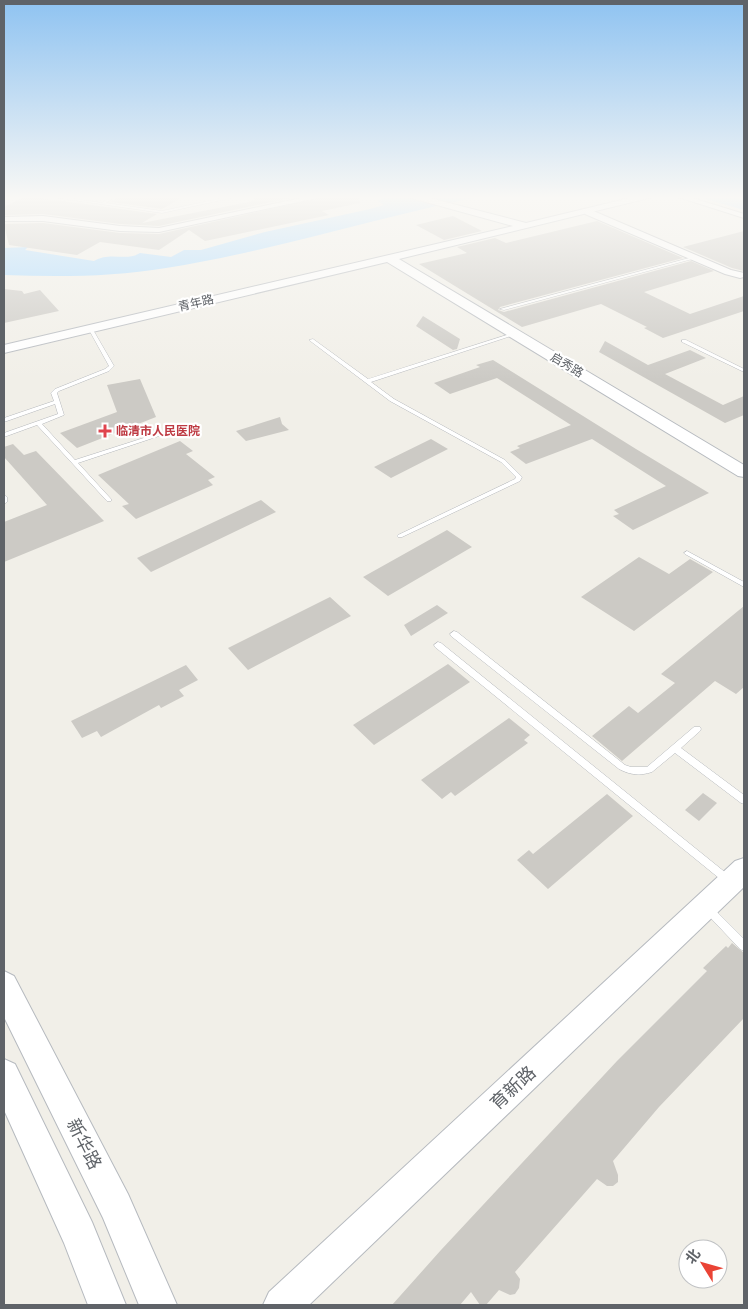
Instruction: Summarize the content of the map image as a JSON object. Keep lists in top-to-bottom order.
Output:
{
  "streets": {
    "street": [
      "青年路",
      "启秀路",
      "育新路",
      "新华路"
    ]
  },
  "crossings": [
    ["青年路", "启秀路"]
  ],
  "places": {
    "health": ["临清市人民医院"]
  },
  "north": "top left"
}
